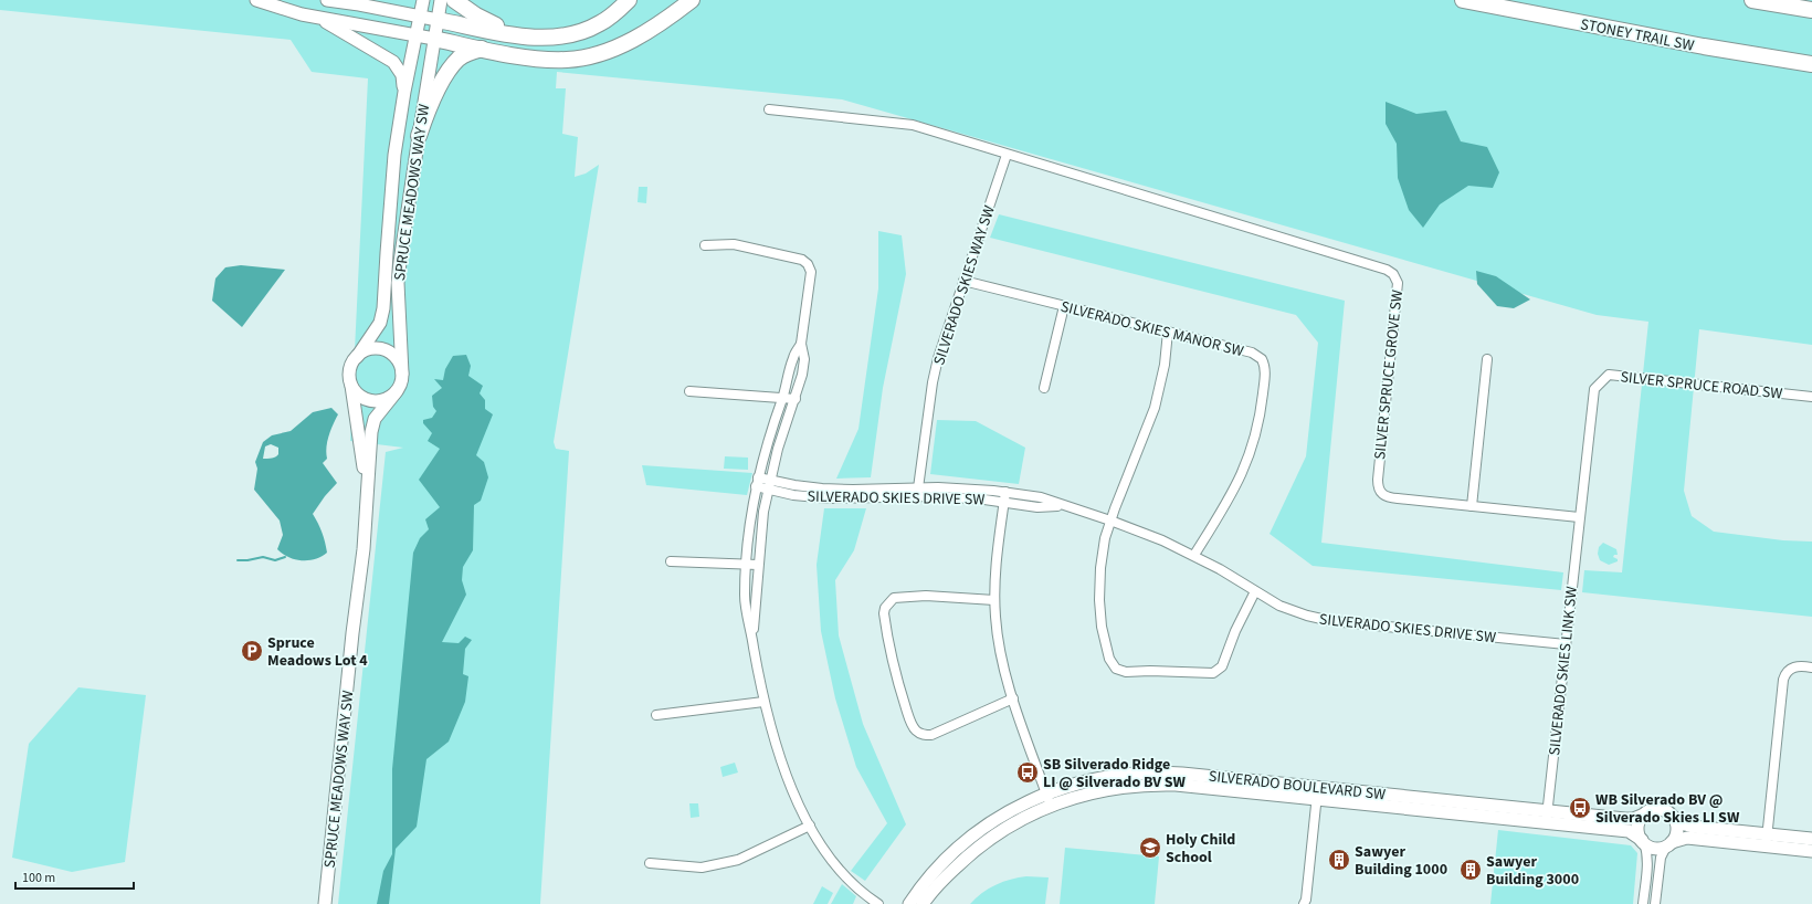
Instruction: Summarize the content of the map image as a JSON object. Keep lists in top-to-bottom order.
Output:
{
  "streets": {
    "highway": ["STONEY TRAIL SW"],
    "street": [
      "SPRUCE MEADOWS WAY SW",
      "SILVERADO SKIES WAY SW",
      "SILVERADO SKIES MANOR SW",
      "SILVER SPRUCE GROVE SW",
      "SILVER SPRUCE ROAD SW",
      "SILVERADO SKIES DRIVE SW",
      "SILVERADO SKIES LINK SW",
      "SILVERADO BOULEVARD SW"
    ]
  },
  "crossings": [
    ["SILVERADO SKIES WAY SW", "SILVERADO SKIES MANOR SW"],
    ["SILVERADO SKIES WAY SW", "SILVER SPRUCE GROVE SW"],
    ["SILVERADO SKIES WAY SW", "SILVERADO SKIES DRIVE SW"],
    ["SILVERADO SKIES MANOR SW", "SILVERADO SKIES DRIVE SW"],
    ["SILVER SPRUCE GROVE SW", "SILVER SPRUCE ROAD SW"],
    ["SILVER SPRUCE GROVE SW", "SILVERADO SKIES LINK SW"],
    ["SILVER SPRUCE ROAD SW", "SILVERADO SKIES LINK SW"],
    ["SILVERADO SKIES DRIVE SW", "SILVERADO SKIES LINK SW"],
    ["SILVERADO SKIES LINK SW", "SILVERADO BOULEVARD SW"]
  ],
  "places": {
    "parking": ["Spruce Meadows Lot 4"],
    "bus stop": ["SB Silverado Ridge LI @ Silverado BV SW", "WB Silverado BV @ Silverado Skies LI SW"],
    "school or university": ["Holy Child School"],
    "building": ["Sawyer Building 1000", "Sawyer Building 3000"]
  },
  "scale_bar": "100 m"
}
